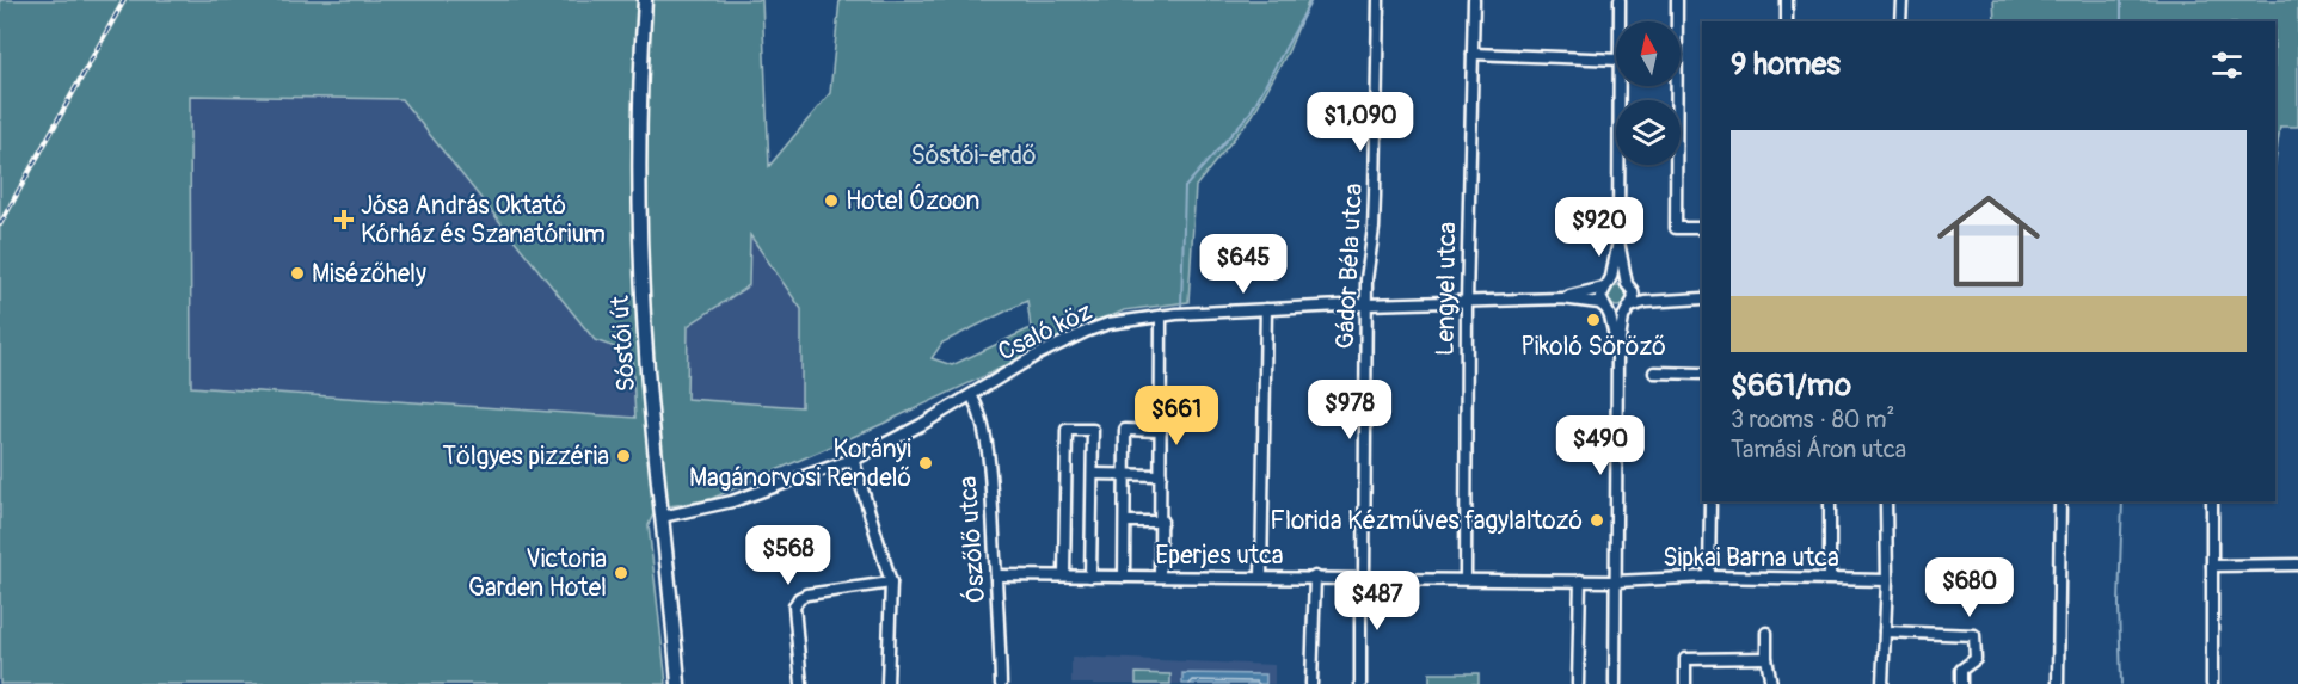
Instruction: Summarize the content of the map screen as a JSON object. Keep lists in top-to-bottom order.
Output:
{
  "streets": {
    "main road": ["Sóstói út"],
    "street": [
      "Gádor Béla utca",
      "Lengyel utca",
      "Csaló köz",
      "Ószőlő utca",
      "Eperjes utca",
      "Sipkai Barna utca"
    ]
  },
  "crossings": [
    ["Gádor Béla utca", "Csaló köz"],
    ["Gádor Béla utca", "Eperjes utca"],
    ["Lengyel utca", "Csaló köz"],
    ["Lengyel utca", "Eperjes utca"],
    ["Csaló köz", "Sóstói út"],
    ["Csaló köz", "Ószőlő utca"],
    ["Ószőlő utca", "Eperjes utca"],
    ["Eperjes utca", "Sipkai Barna utca"]
  ],
  "parks": ["Sóstói-erdő"],
  "places": {
    "other": [
      "Hotel Ózoon",
      "Misézőhely",
      "Pikoló Söröző",
      "Tölgyes pizzéria",
      "Korányi Magánorvosi Rendelő",
      "Florida Kézműves fagylaltozó",
      "Victoria Garden Hotel"
    ],
    "health": ["Jósa András Oktató Kórház és Szanatórium"]
  },
  "north": "top",
  "page": {
    "heading": "9 homes",
    "price": [
      "$1,090",
      "$920",
      "$645",
      "$978",
      "$661",
      "$490",
      "$568",
      "$680",
      "$487"
    ],
    "list": [
      {
        "name": "$661/mo",
        "note": "3 rooms · 80 m² · Tamási Áron utca"
      }
    ]
  }
}
